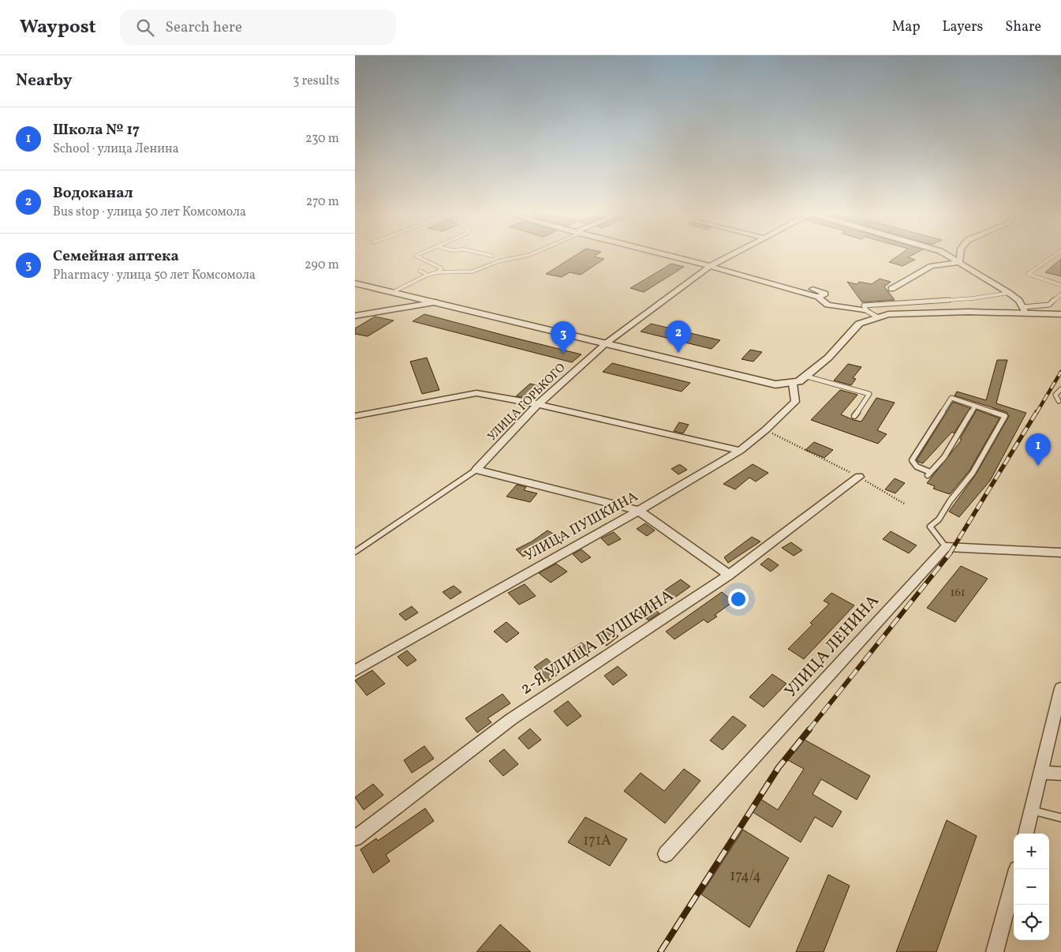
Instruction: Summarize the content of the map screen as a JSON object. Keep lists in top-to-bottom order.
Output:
{
  "streets": {
    "street": [
      "УЛИЦА ГОРЬКОГО",
      "УЛИЦА ПУШКИНА",
      "2-Я УЛИЦА ПУШКИНА",
      "УЛИЦА ЛЕНИНА"
    ]
  },
  "house_numbers": ["161", "171А", "174/4"],
  "page": {
    "header": "Waypost",
    "search": "Search here",
    "nav": ["Map", "Layers", "Share"],
    "heading": ["Nearby", "3 results"],
    "list": [
      {
        "mark": "1",
        "name": "Школа № 17",
        "note": "School · улица Ленина",
        "value": "230 m"
      },
      {
        "mark": "2",
        "name": "Водоканал",
        "note": "Bus stop · улица 50 лет Комсомола",
        "value": "270 m"
      },
      {
        "mark": "3",
        "name": "Семейная аптека",
        "note": "Pharmacy · улица 50 лет Комсомола",
        "value": "290 m"
      }
    ],
    "pins": ["2", "3", "1"],
    "map_buttons": ["+", "−"]
  }
}
